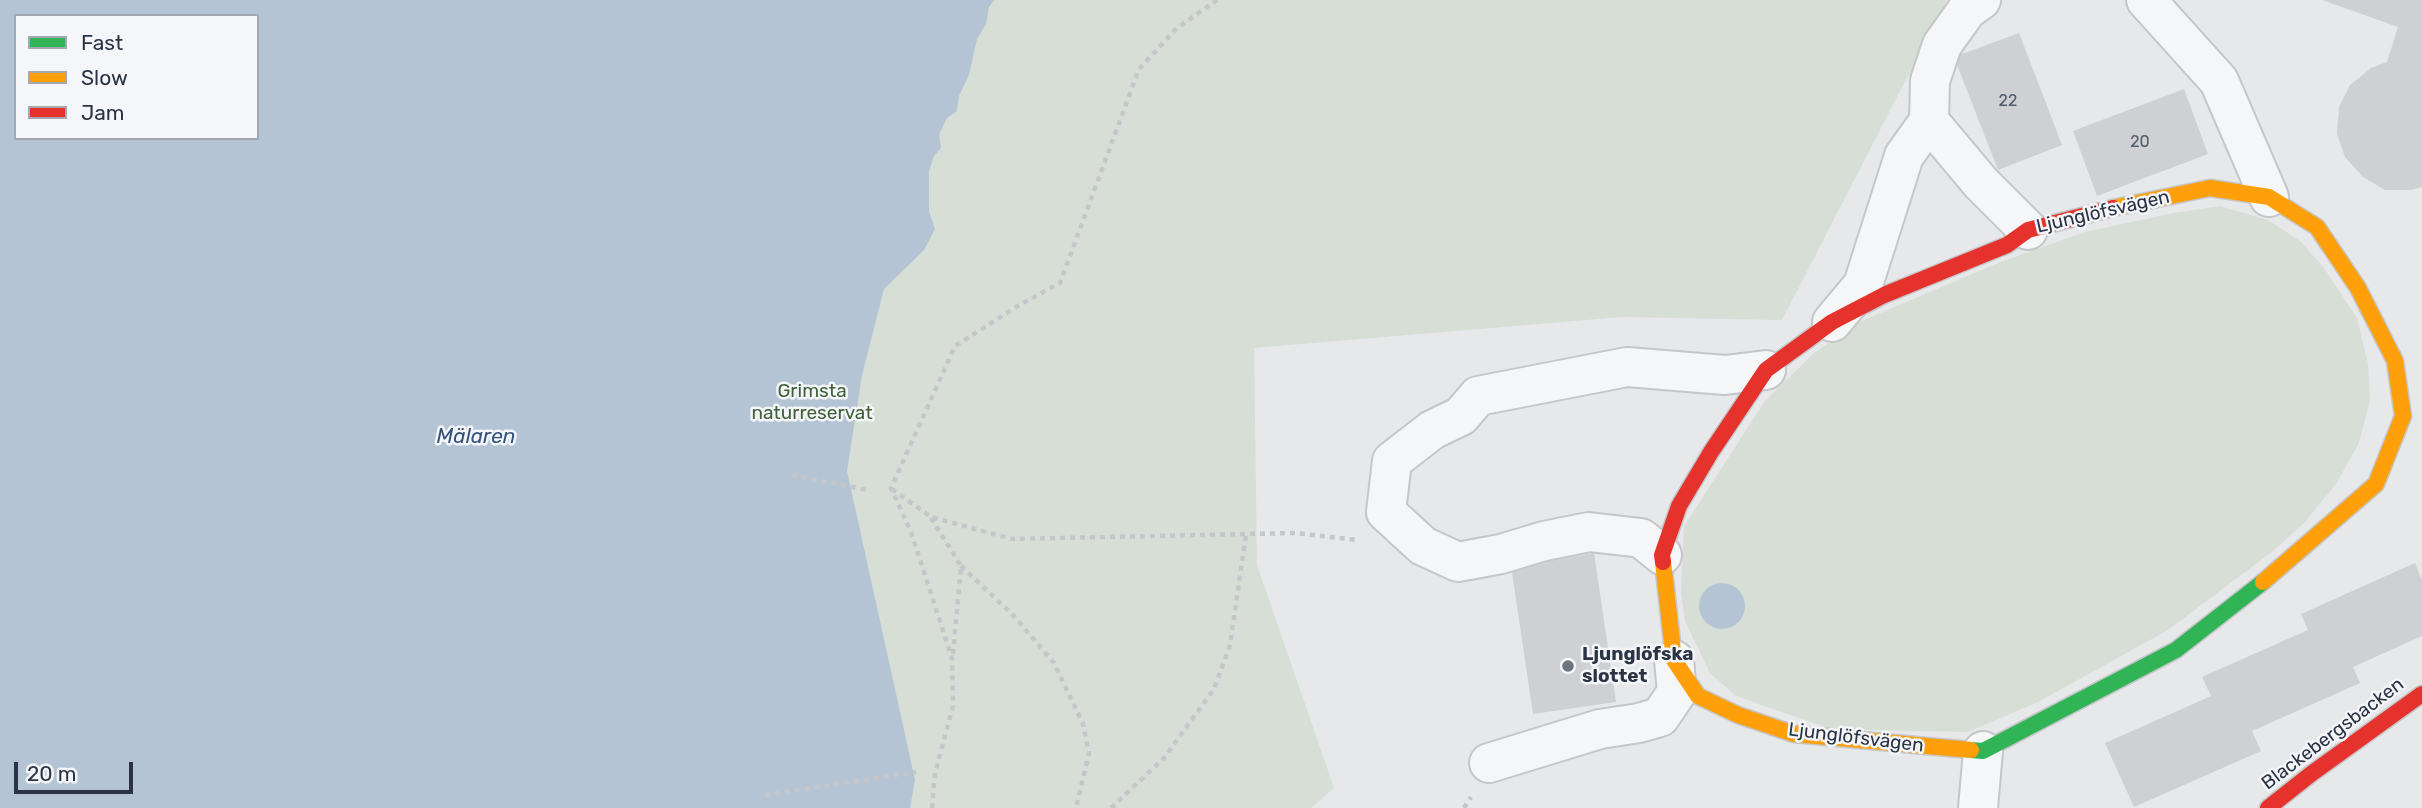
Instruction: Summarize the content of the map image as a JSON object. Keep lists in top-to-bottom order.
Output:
{
  "streets": {
    "street": ["Ljunglöfsvägen", "Blackebergsbacken"]
  },
  "water": ["Mälaren"],
  "parks": ["Grimsta naturreservat"],
  "places": ["Ljunglöfska slottet"],
  "house_numbers": ["22", "20"],
  "legend": ["Fast", "Slow", "Jam"],
  "scale_bar": "20 m"
}
